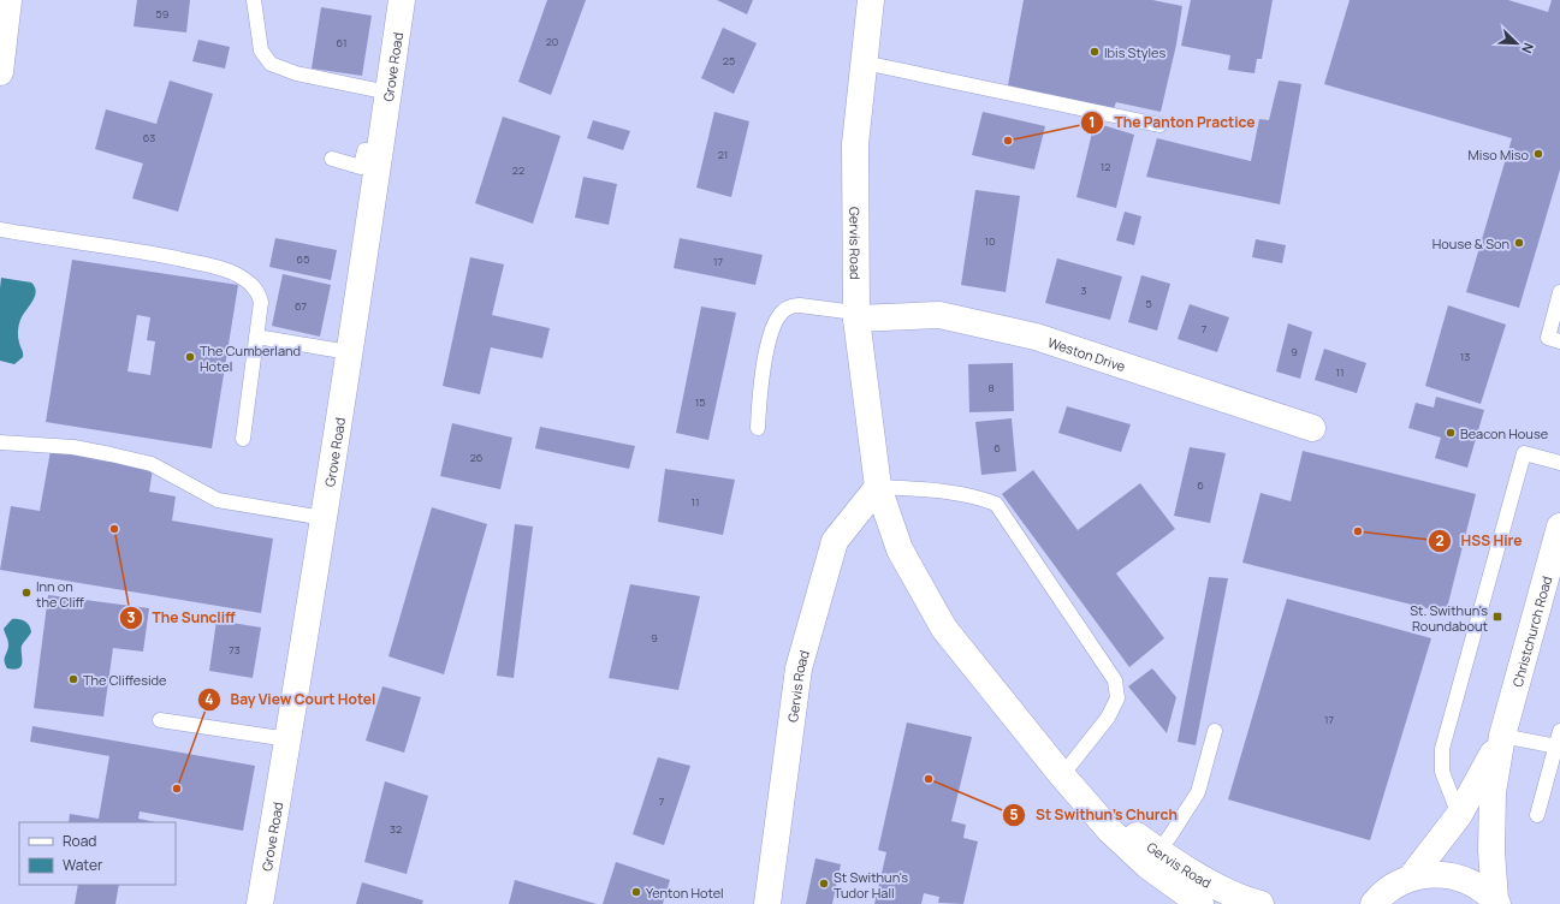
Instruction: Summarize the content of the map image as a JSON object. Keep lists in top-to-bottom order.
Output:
{
  "streets": {
    "street": [
      "Grove Road",
      "Gervis Road",
      "Weston Drive",
      "Christchurch Road"
    ]
  },
  "crossings": [
    ["Gervis Road", "Weston Drive"]
  ],
  "places": {
    "other": [
      "Ibis Styles",
      "The Panton Practice",
      "Miso Miso",
      "House & Son",
      "The Cumberland Hotel",
      "Beacon House",
      "The Suncliff",
      "HSS Hire",
      "Inn on the Cliff",
      "The Cliffeside",
      "St Swithun's Church",
      "Bay View Court Hotel",
      "St Swithun's Tudor Hall",
      "Yenton Hotel"
    ],
    "transit": ["St. Swithun's Roundabout"]
  },
  "house_numbers": [
    "59",
    "20",
    "61",
    "25",
    "63",
    "21",
    "12",
    "22",
    "10",
    "65",
    "17",
    "3",
    "5",
    "67",
    "7",
    "9",
    "13",
    "11",
    "8",
    "15",
    "6",
    "26",
    "6",
    "11",
    "9",
    "73",
    "17",
    "7",
    "32"
  ],
  "legend": ["Road", "Water"],
  "north": "bottom right"
}
